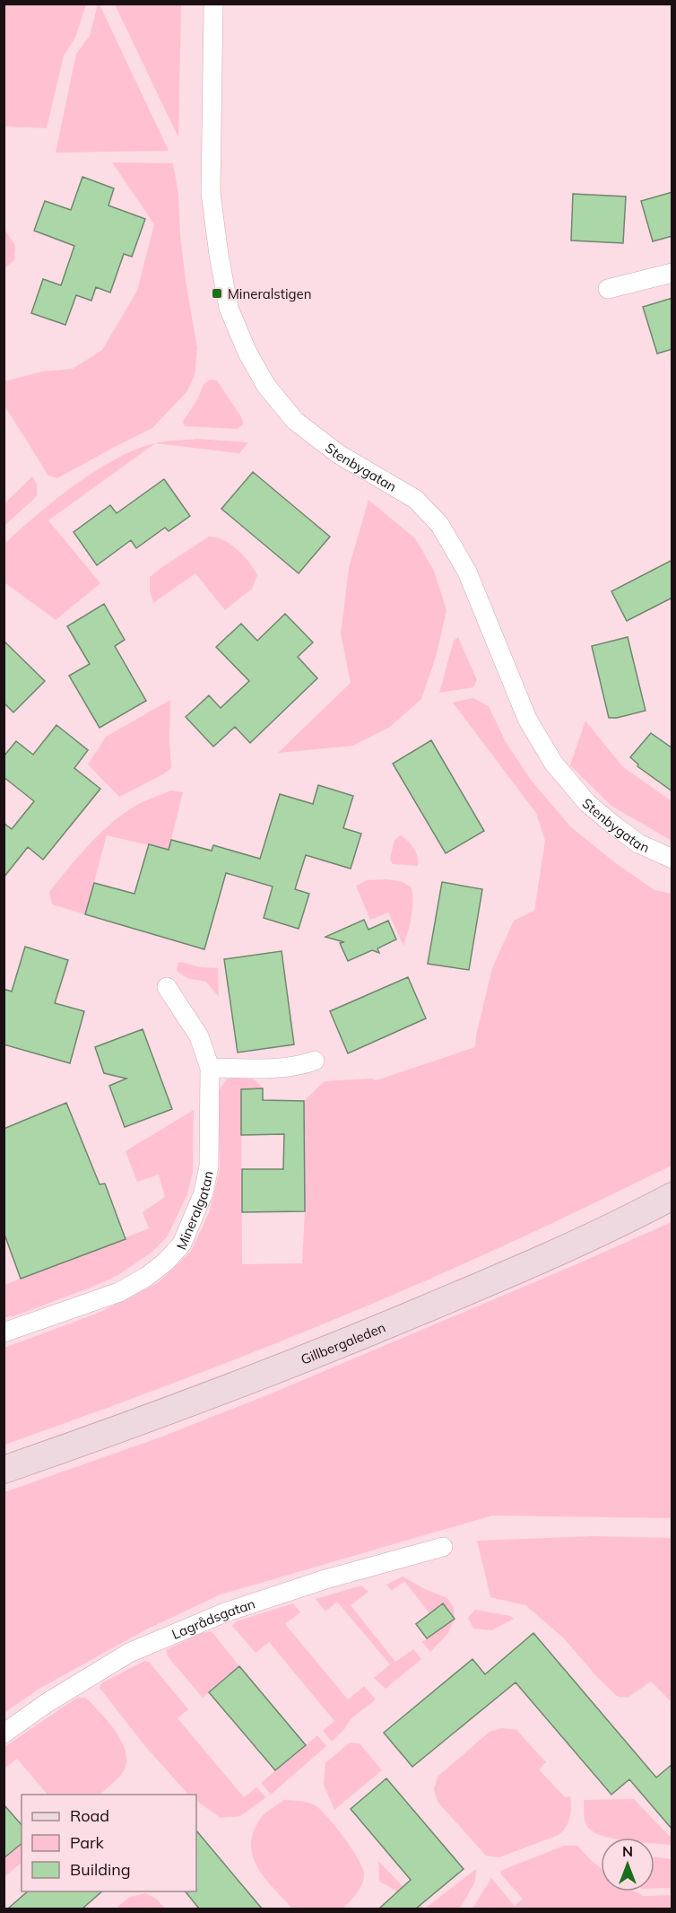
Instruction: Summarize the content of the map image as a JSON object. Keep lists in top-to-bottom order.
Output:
{
  "streets": {
    "main road": ["Gillbergaleden"],
    "street": ["Stenbygatan", "Mineralgatan", "Lagrådsgatan"]
  },
  "places": {
    "transit": ["Mineralstigen"]
  },
  "legend": ["Road", "Park", "Building"],
  "north": "top"
}
